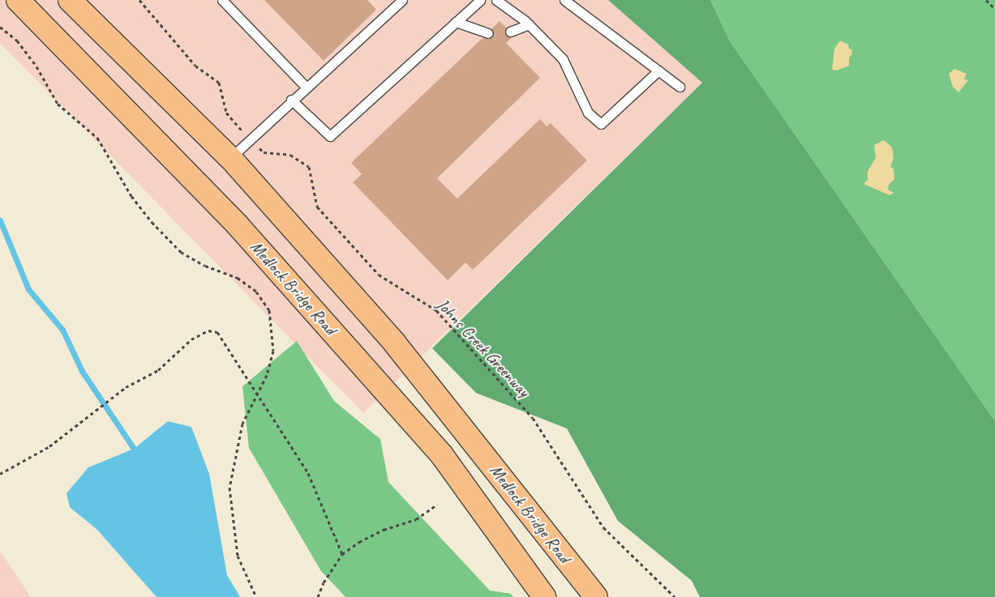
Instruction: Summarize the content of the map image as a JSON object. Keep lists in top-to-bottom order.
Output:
{
  "streets": {
    "highway": ["Medlock Bridge Road"],
    "path": ["Johns Creek Greenway"]
  }
}
